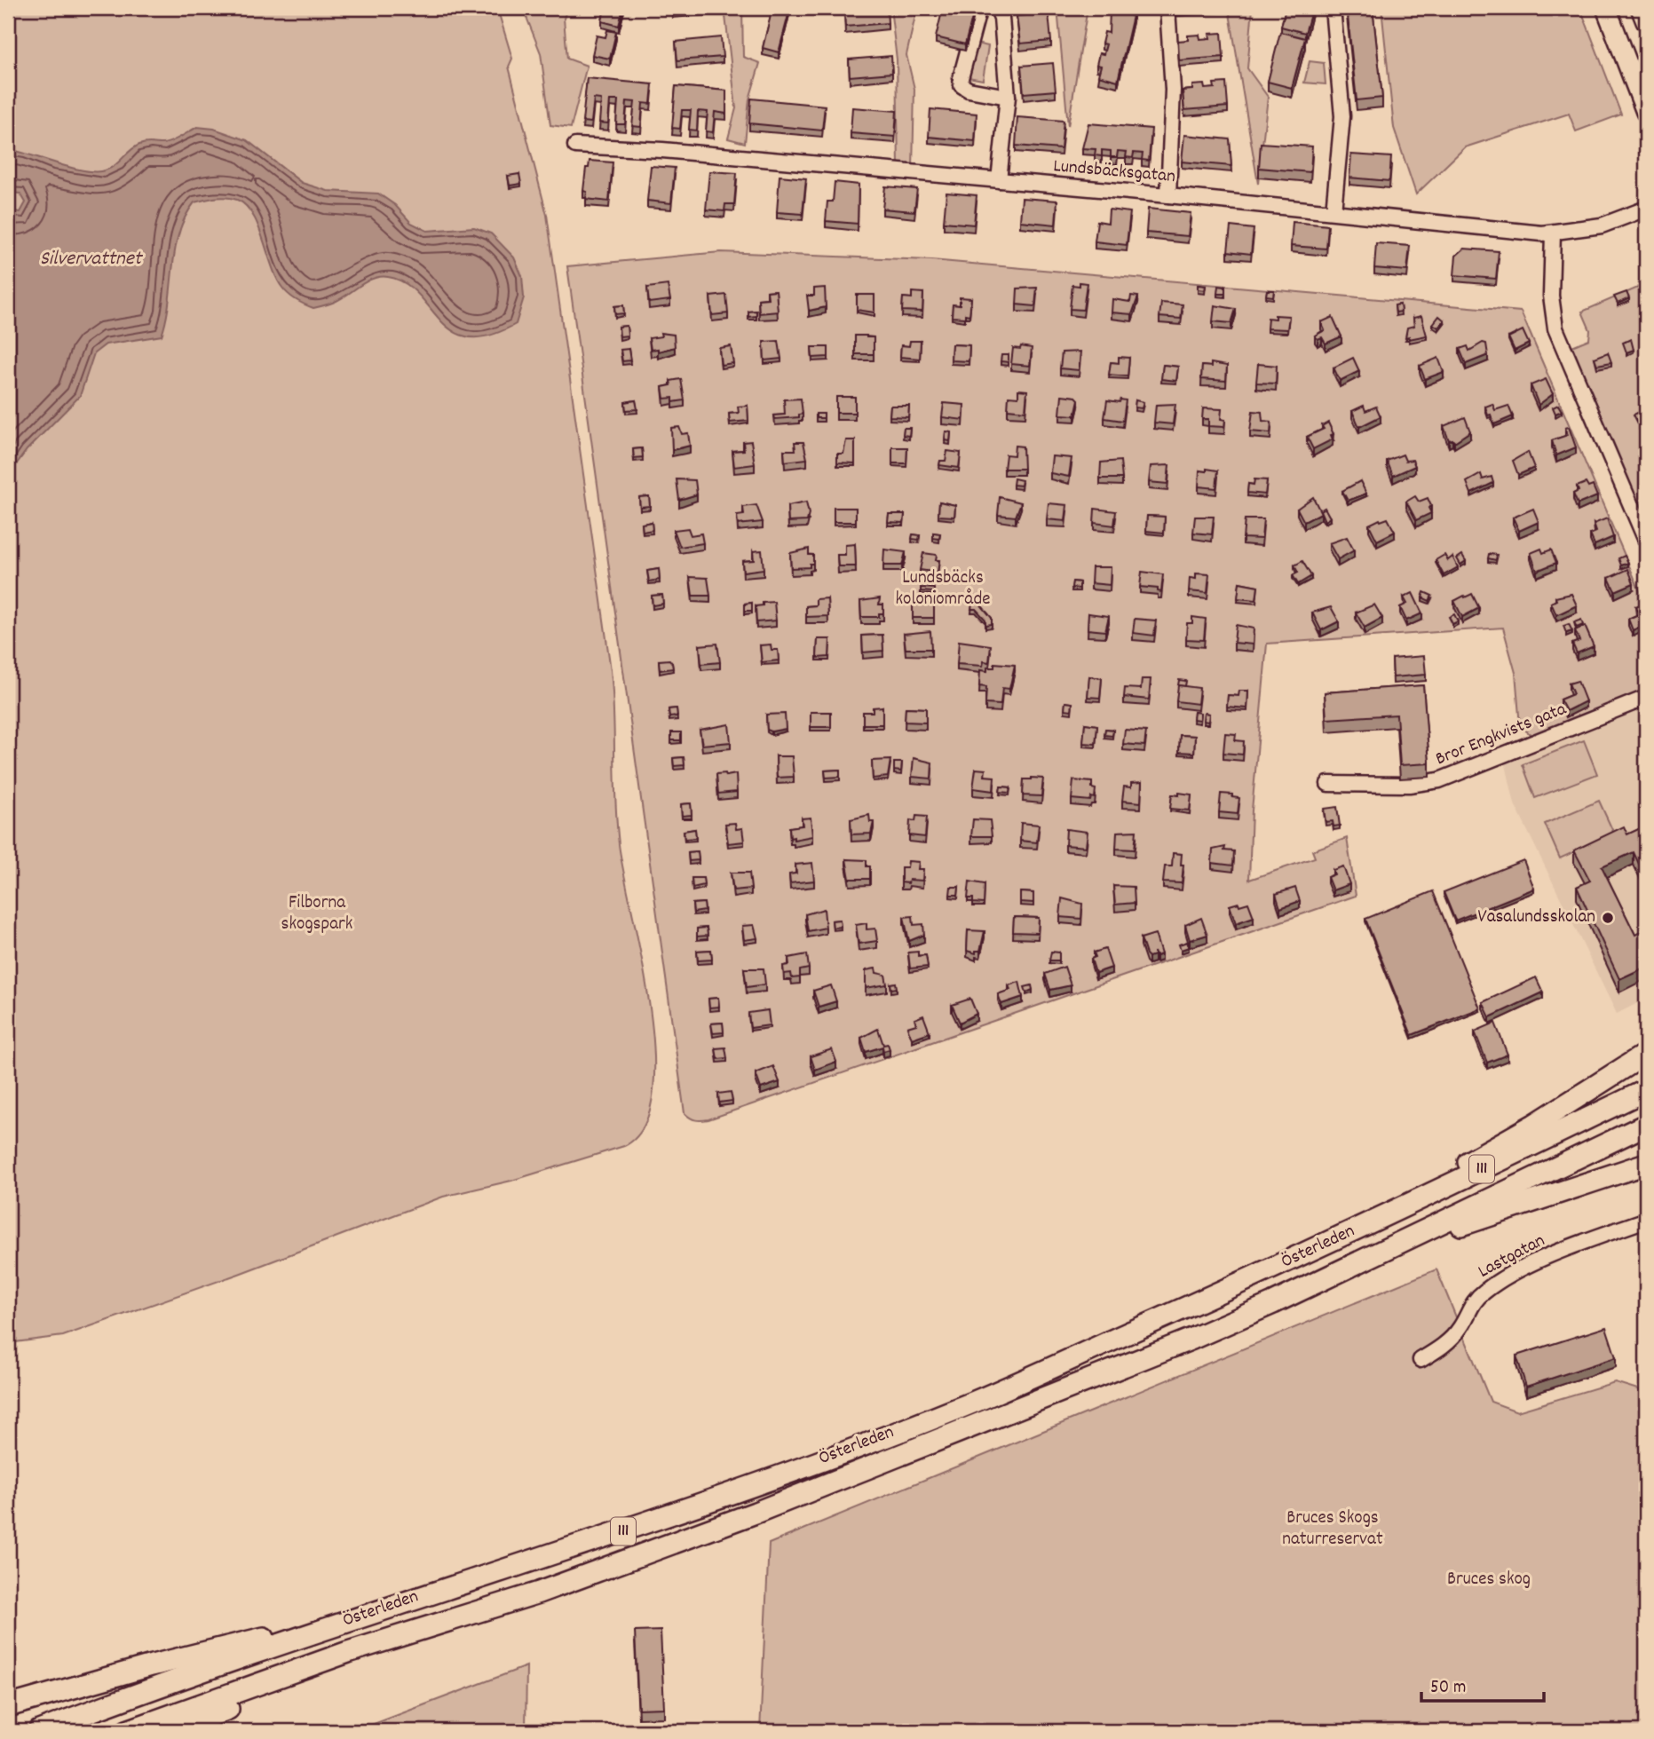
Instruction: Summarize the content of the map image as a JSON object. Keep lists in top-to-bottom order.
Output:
{
  "streets": {
    "main road": ["111", "Österleden"],
    "street": ["Lundsbäcksgatan", "Bror Engkvists gata", "Lastgatan"]
  },
  "water": ["Silvervattnet"],
  "parks": [
    "Lundsbäcks koloniområde",
    "Filborna skogspark",
    "Bruces Skogs naturreservat",
    "Bruces skog"
  ],
  "places": ["Vasalundsskolan"],
  "scale_bar": "50 m"
}
